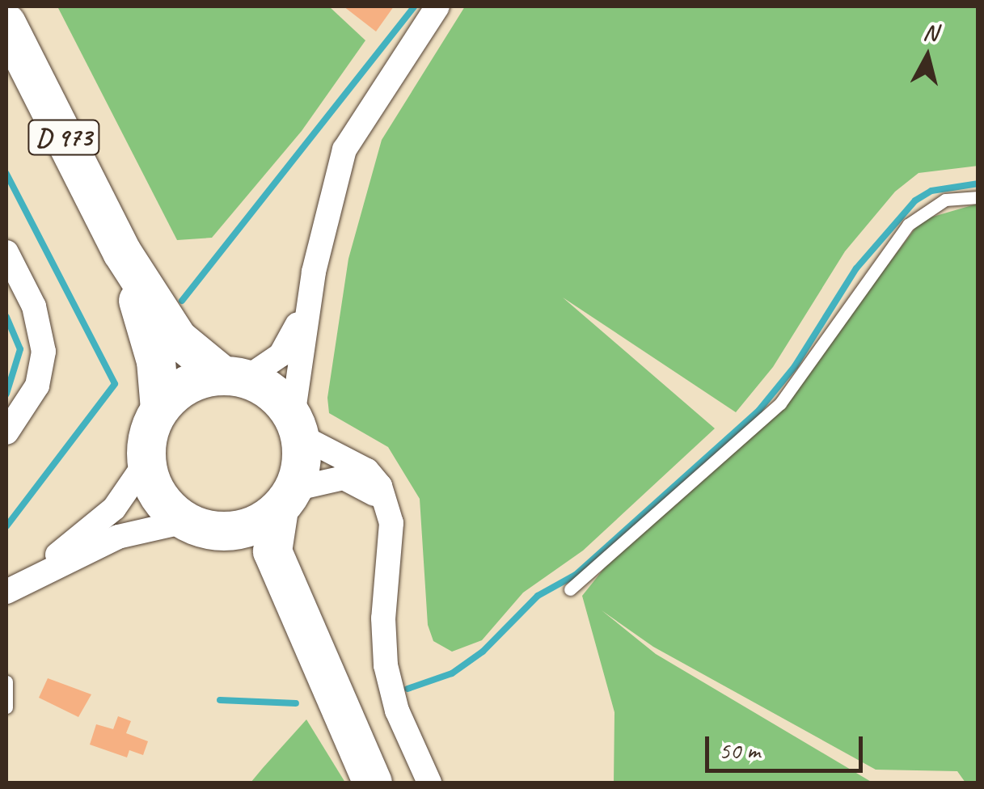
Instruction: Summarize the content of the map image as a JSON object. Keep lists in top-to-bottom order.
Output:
{
  "streets": {
    "main road": ["D 973"]
  },
  "scale_bar": "50 m",
  "north": "top"
}
